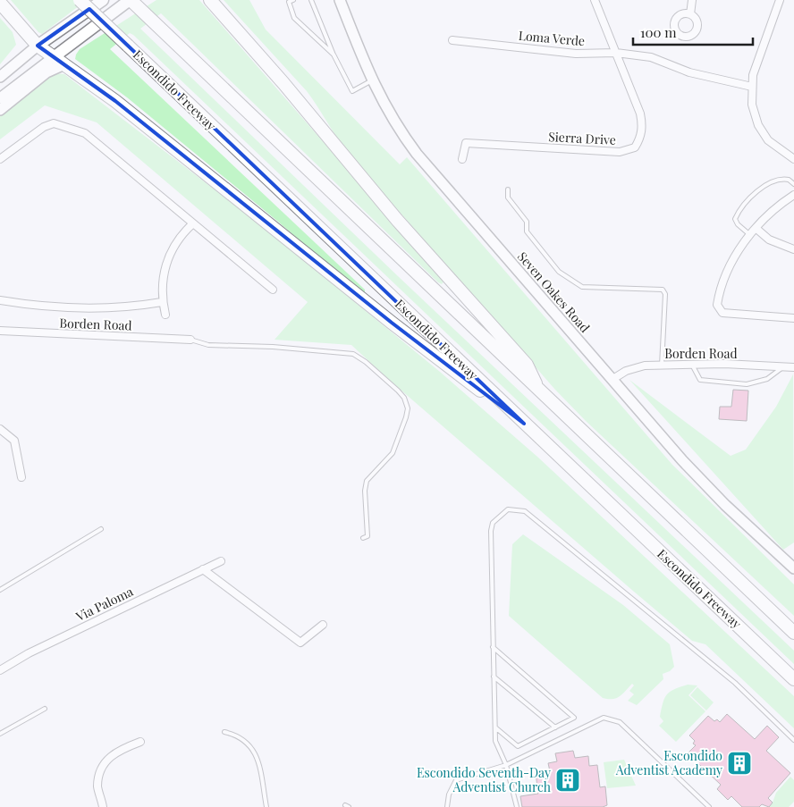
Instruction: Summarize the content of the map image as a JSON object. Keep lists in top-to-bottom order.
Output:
{
  "streets": {
    "highway": ["Escondido Freeway"],
    "street": [
      "Loma Verde",
      "Sierra Drive",
      "Seven Oakes Road",
      "Borden Road",
      "Via Paloma"
    ]
  },
  "crossings": [
    ["Loma Verde", "Sierra Drive"],
    ["Seven Oakes Road", "Borden Road"]
  ],
  "places": {
    "building": ["Escondido Adventist Academy", "Escondido Seventh-Day Adventist Church"]
  },
  "scale_bar": "100 m"
}
